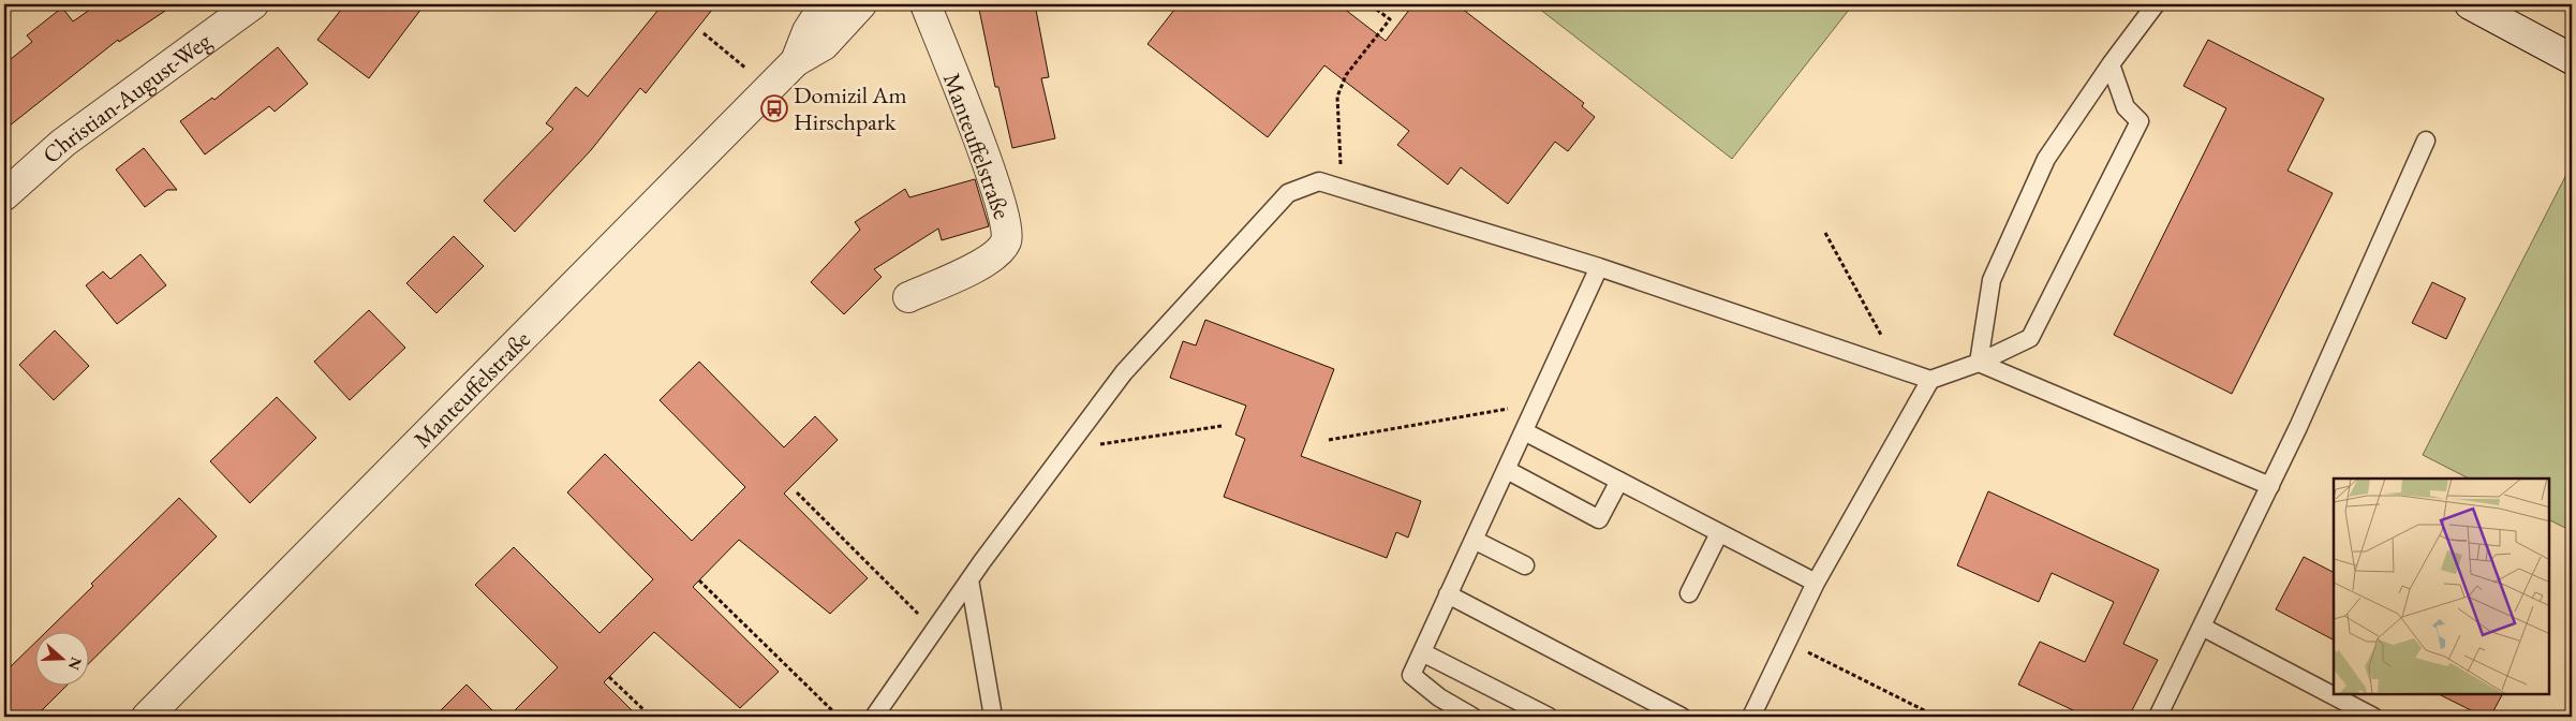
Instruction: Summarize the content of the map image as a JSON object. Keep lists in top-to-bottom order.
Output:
{
  "streets": {
    "street": ["Christian-August-Weg", "Manteuffelstraße"]
  },
  "places": {
    "bus stop": ["Domizil Am Hirschpark"]
  },
  "north": "right"
}
